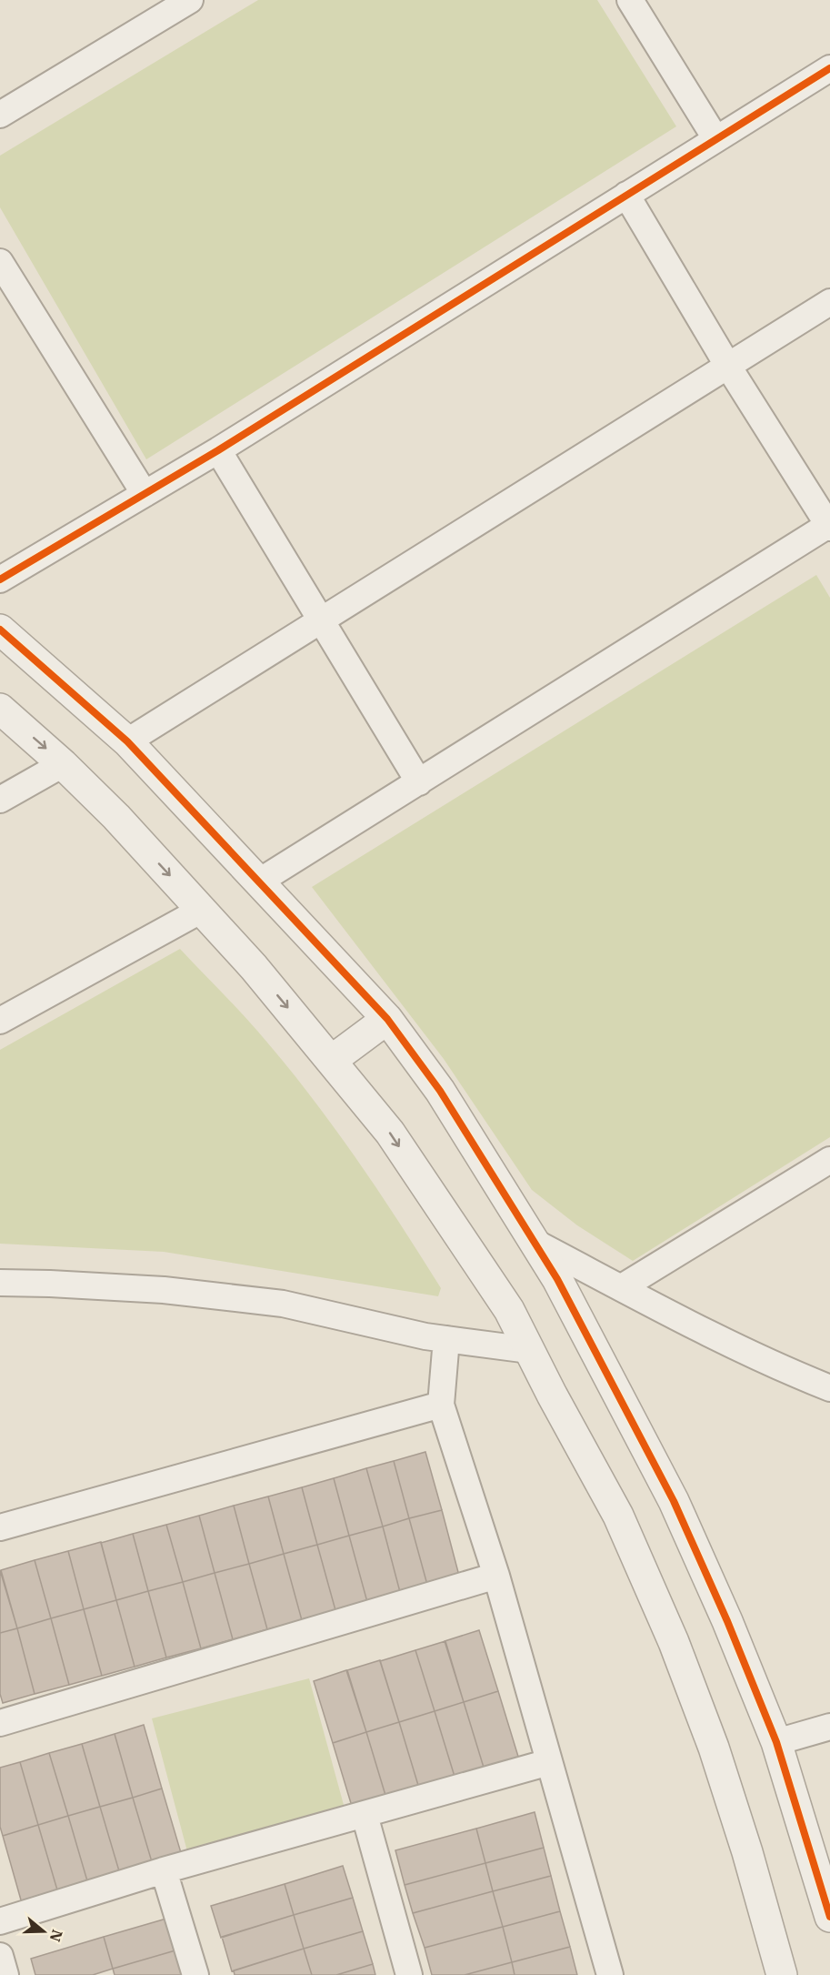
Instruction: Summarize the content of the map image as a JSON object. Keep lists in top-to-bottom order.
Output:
{
  "north": "right"
}
